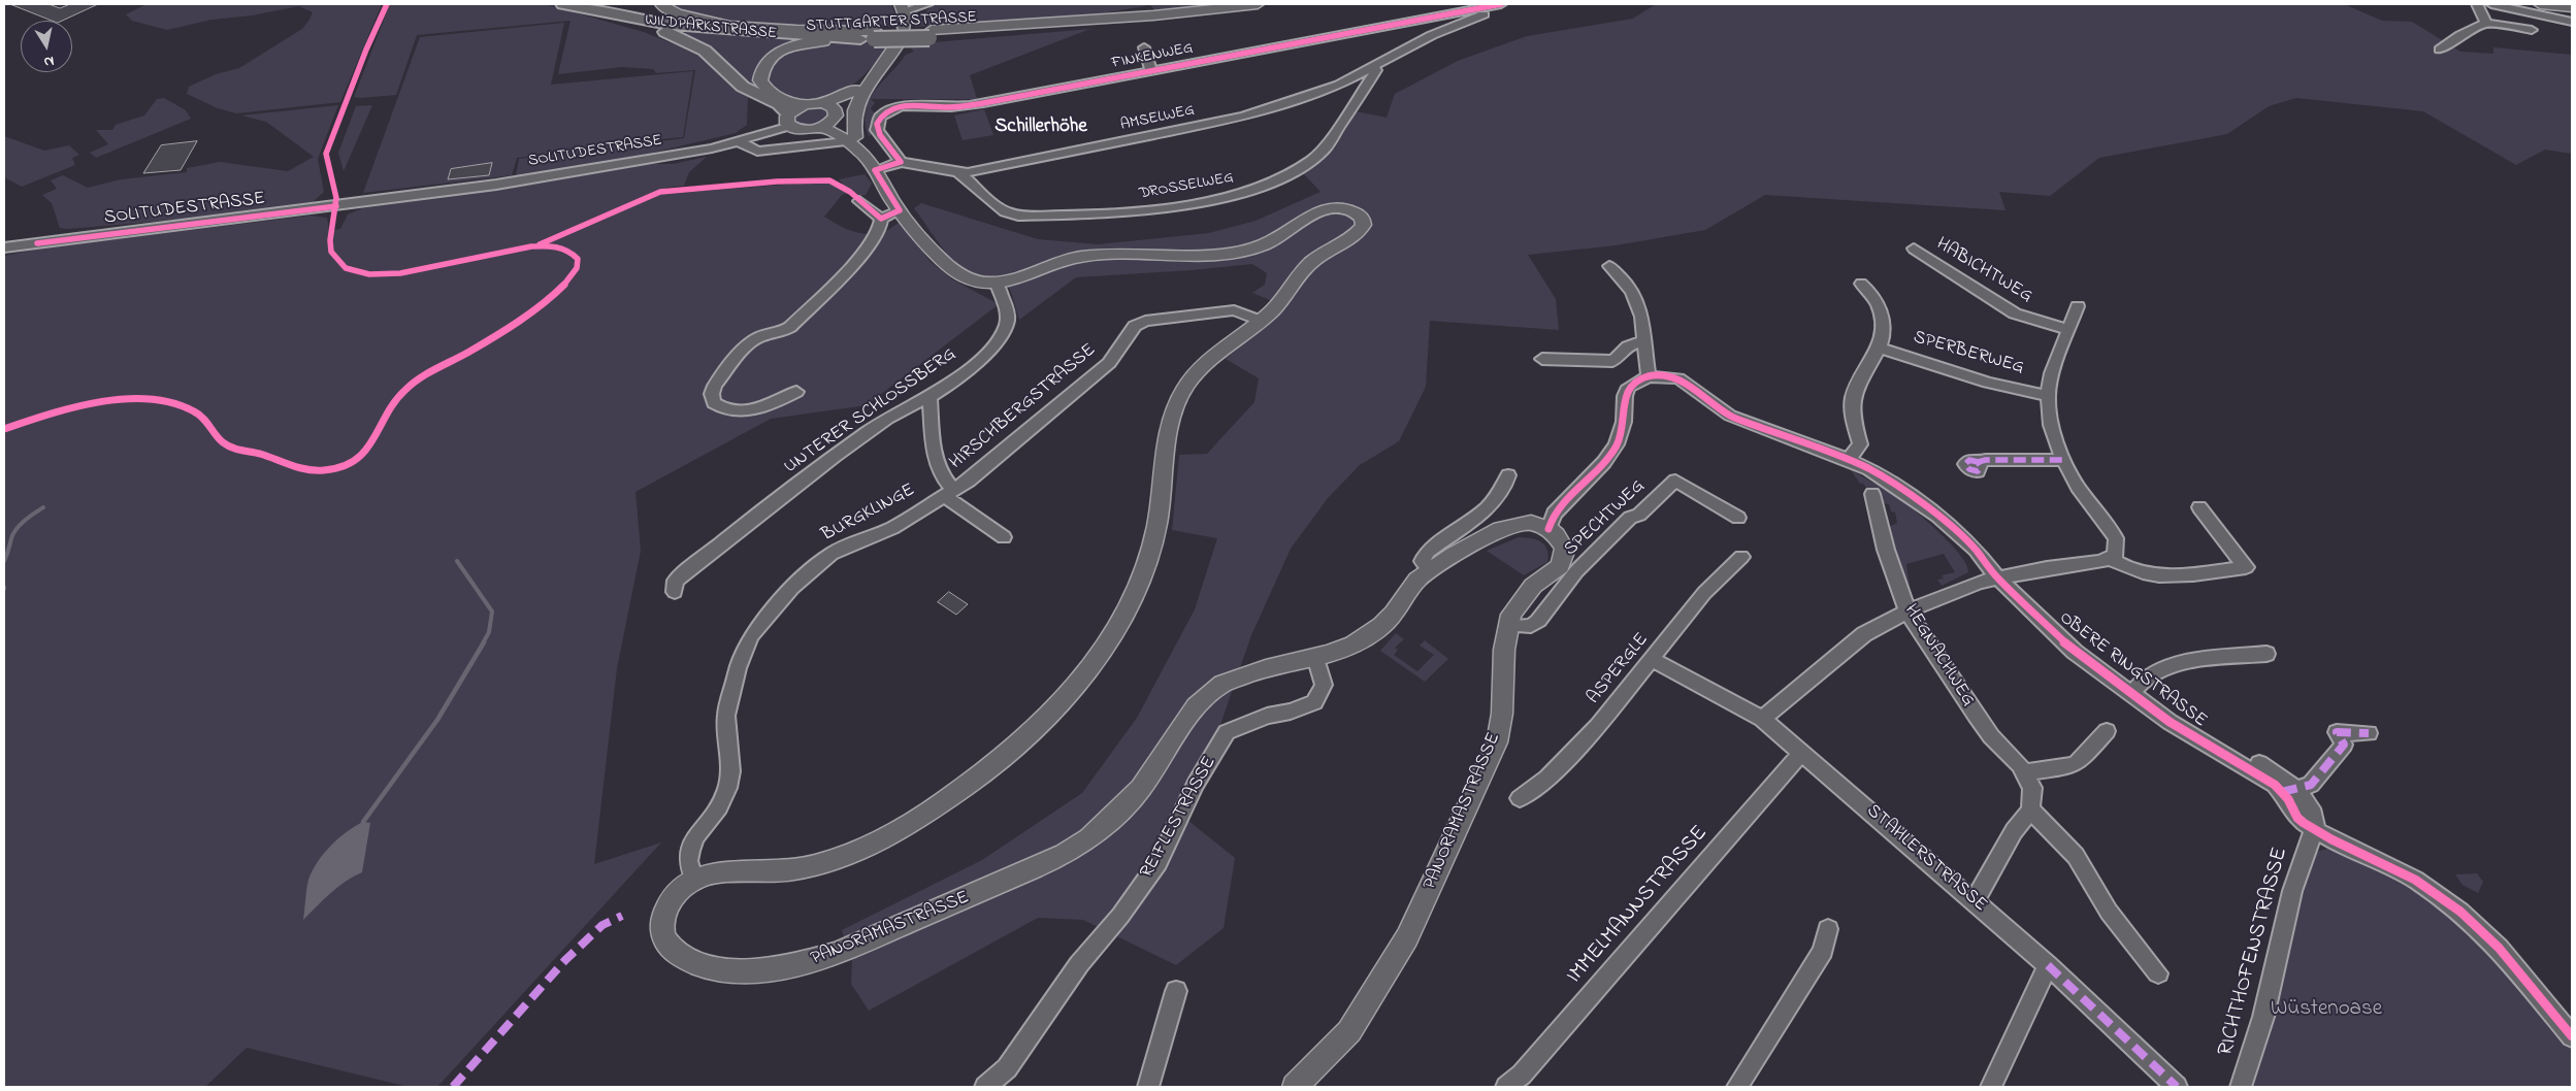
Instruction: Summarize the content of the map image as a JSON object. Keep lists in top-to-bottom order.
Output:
{
  "streets": {
    "highway": ["WILDPARKSTRASSE"],
    "main road": ["STUTTGARTER STRASSE", "PANORAMASTRASSE"],
    "street": [
      "FINKENWEG",
      "AMSELWEG",
      "SOLITUDESTRASSE",
      "DROSSELWEG",
      "HABICHTWEG",
      "SPERBERWEG",
      "HIRSCHBERGSTRASSE",
      "UNTERER SCHLOSSBERG",
      "BURGKLINGE",
      "SPECHTWEG",
      "HEGNACHWEG",
      "ASPERGLE",
      "OBERE RINGSTRASSE",
      "REIFLESTRASSE",
      "STAHLERSTRASSE",
      "IMMELMANNSTRASSE",
      "RICHTHOFENSTRASSE"
    ]
  },
  "crossings": [
    ["STUTTGARTER STRASSE", "WILDPARKSTRASSE"],
    ["STUTTGARTER STRASSE", "SOLITUDESTRASSE"],
    ["FINKENWEG", "AMSELWEG"],
    ["AMSELWEG", "DROSSELWEG"],
    ["AMSELWEG", "PANORAMASTRASSE"],
    ["HIRSCHBERGSTRASSE", "UNTERER SCHLOSSBERG"],
    ["HIRSCHBERGSTRASSE", "BURGKLINGE"],
    ["HIRSCHBERGSTRASSE", "PANORAMASTRASSE"],
    ["UNTERER SCHLOSSBERG", "PANORAMASTRASSE"],
    ["BURGKLINGE", "PANORAMASTRASSE"],
    ["SPECHTWEG", "PANORAMASTRASSE"],
    ["ASPERGLE", "STAHLERSTRASSE"],
    ["OBERE RINGSTRASSE", "RICHTHOFENSTRASSE"],
    ["PANORAMASTRASSE", "REIFLESTRASSE"],
    ["STAHLERSTRASSE", "IMMELMANNSTRASSE"]
  ],
  "districts": ["Schillerhöhe"],
  "parks": ["Wüstenoase"],
  "north": "bottom"
}
